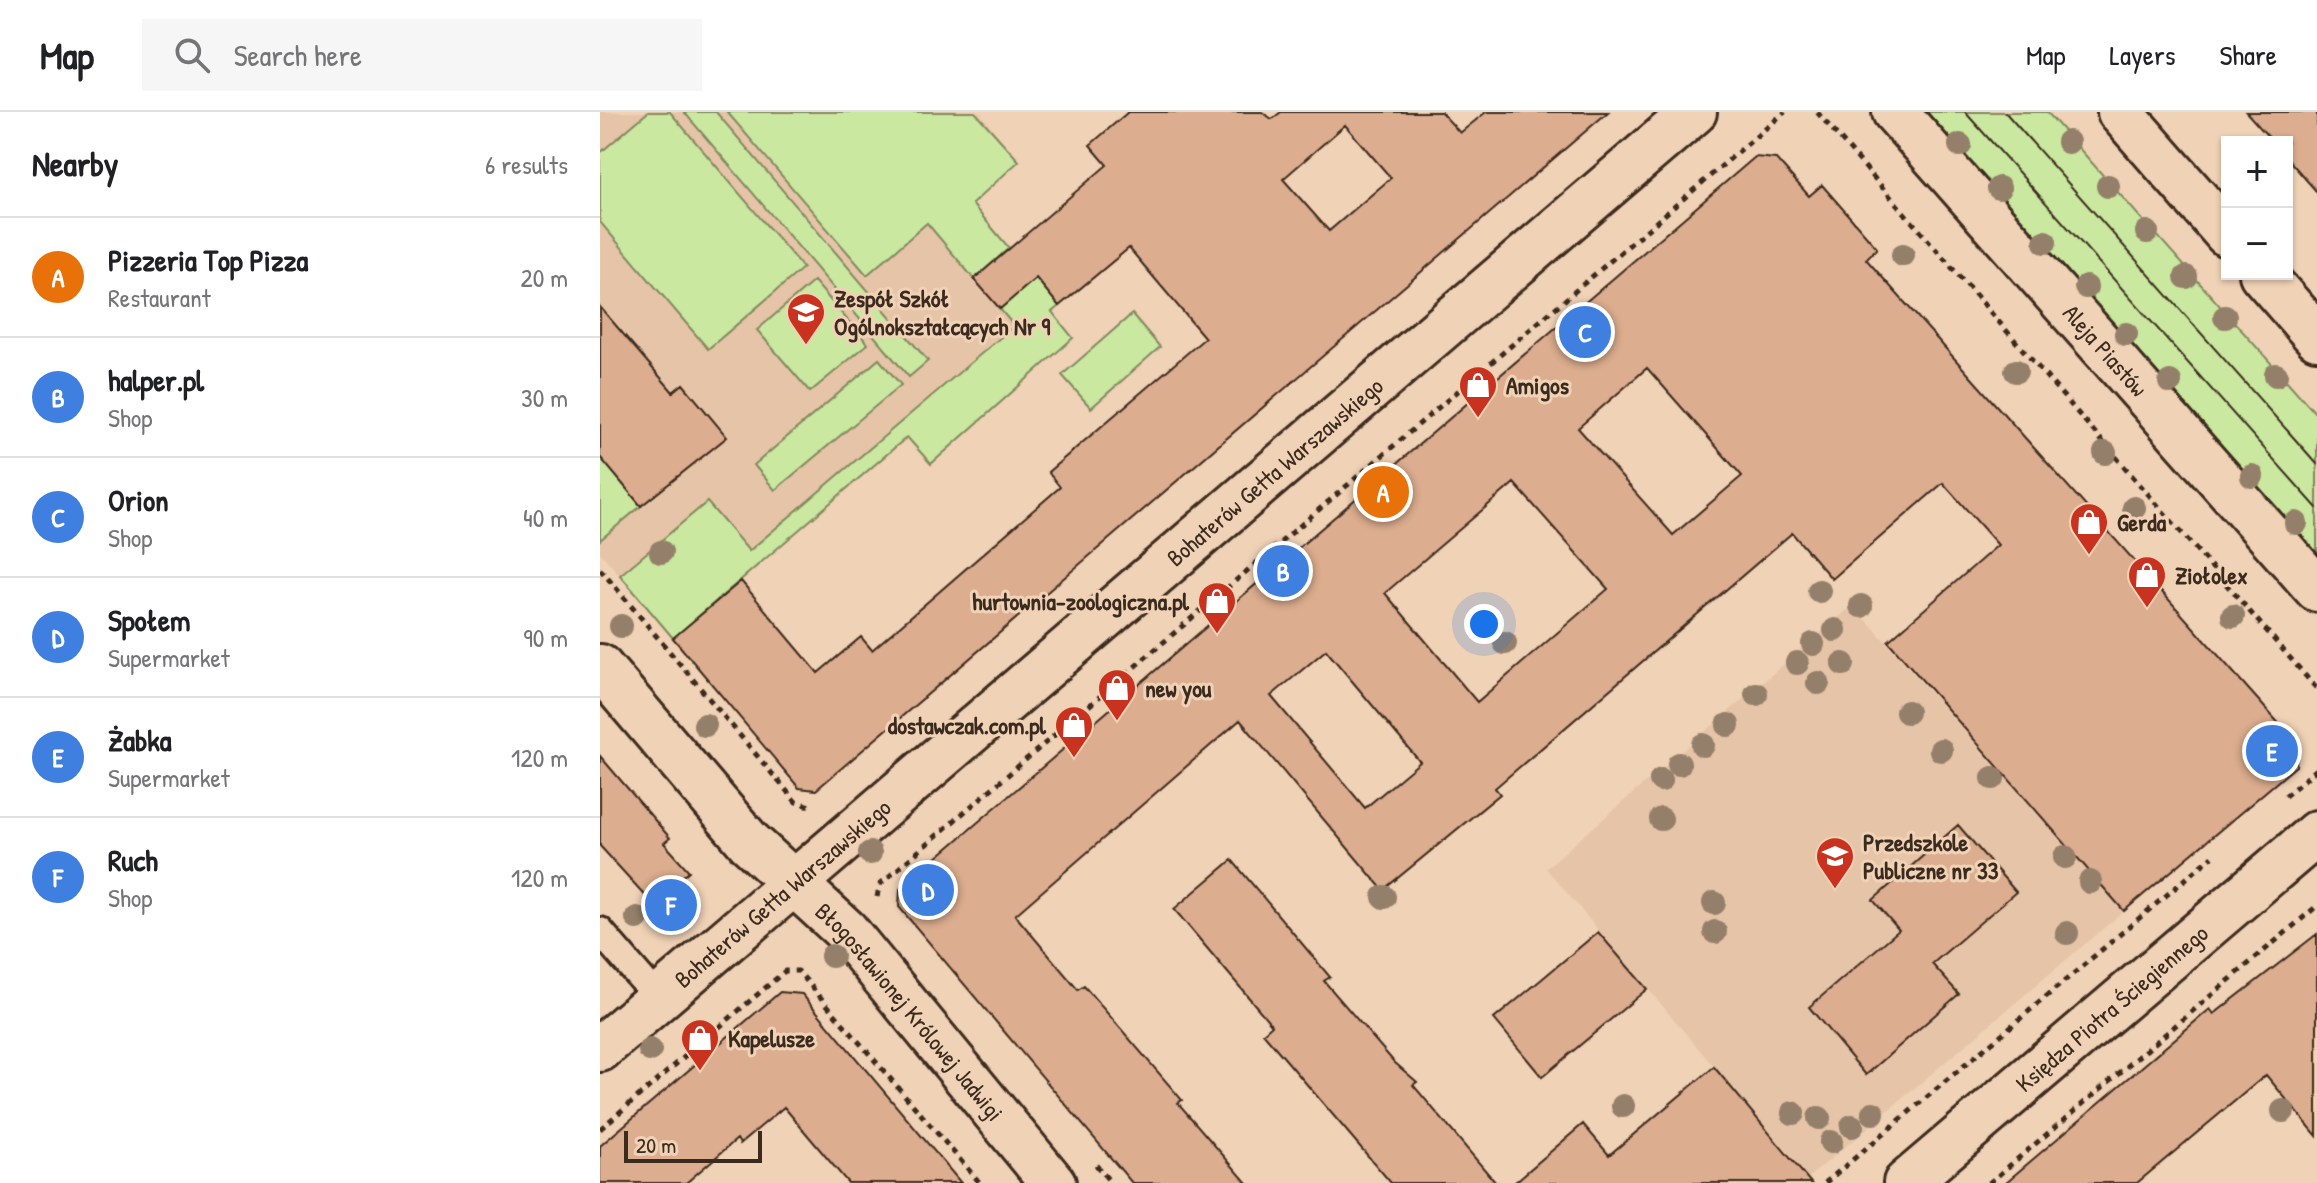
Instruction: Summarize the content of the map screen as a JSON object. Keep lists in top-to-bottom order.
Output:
{
  "streets": {
    "street": [
      "Aleja Piastów",
      "Bohaterów Getta Warszawskiego",
      "Księdza Piotra Ściegiennego",
      "Błogosławionej Królowej Jadwigi"
    ]
  },
  "crossings": [
    ["Bohaterów Getta Warszawskiego", "Błogosławionej Królowej Jadwigi"]
  ],
  "places": {
    "school or university": ["Zespół Szkół Ogólnokształcących Nr 9", "Przedszkole Publiczne nr 33"],
    "shop": [
      "Amigos",
      "Gerda",
      "Ziołolex",
      "hurtownia-zoologiczna.pl",
      "new you",
      "dostawczak.com.pl",
      "Kapelusze"
    ]
  },
  "scale_bar": "20 m",
  "page": {
    "header": "Map",
    "search": "Search here",
    "nav": ["Map", "Layers", "Share"],
    "heading": ["Nearby", "6 results"],
    "map_buttons": ["+", "−"],
    "list": [
      {
        "mark": "A",
        "name": "Pizzeria Top Pizza",
        "note": "Restaurant",
        "value": "20 m"
      },
      {
        "mark": "B",
        "name": "halper.pl",
        "note": "Shop",
        "value": "30 m"
      },
      {
        "mark": "C",
        "name": "Orion",
        "note": "Shop",
        "value": "40 m"
      },
      {
        "mark": "D",
        "name": "Społem",
        "note": "Supermarket",
        "value": "90 m"
      },
      {
        "mark": "E",
        "name": "Żabka",
        "note": "Supermarket",
        "value": "120 m"
      },
      {
        "mark": "F",
        "name": "Ruch",
        "note": "Shop",
        "value": "120 m"
      }
    ],
    "pins": [
      "C",
      "A",
      "B",
      "E",
      "D",
      "F"
    ],
    "scale": "20 m"
  }
}
